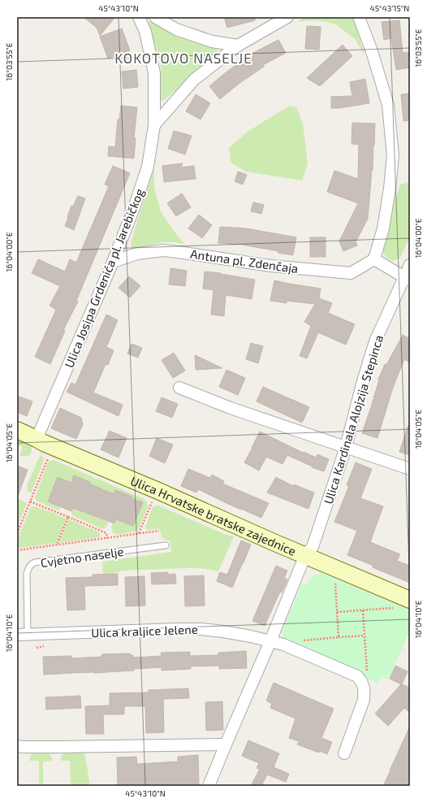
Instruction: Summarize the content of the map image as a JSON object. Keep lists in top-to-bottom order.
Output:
{
  "streets": {
    "street": [
      "Antuna pl. Zdenčaja",
      "Ulica Josipa Grdenića pl. Jarebičkog",
      "Ulica Kardinala Alojzija Stepinca",
      "Ulica Hrvatske bratske zajednice",
      "Ulica kraljice Jelene"
    ],
    "lane": ["Cvjetno naselje"]
  },
  "crossings": [
    ["Antuna pl. Zdenčaja", "Ulica Josipa Grdenića pl. Jarebičkog"],
    ["Ulica Josipa Grdenića pl. Jarebičkog", "Ulica Hrvatske bratske zajednice"],
    ["Ulica Kardinala Alojzija Stepinca", "Ulica Hrvatske bratske zajednice"],
    ["Cvjetno naselje", "Ulica kraljice Jelene"]
  ],
  "districts": ["KOKOTOVO NASELJE"],
  "coordinates": [
    "45°43'10\"N",
    "45°43'15\"N",
    "16°03'55\"E",
    "16°04'00\"E",
    "16°04'05\"E",
    "16°04'10\"E"
  ]
}
